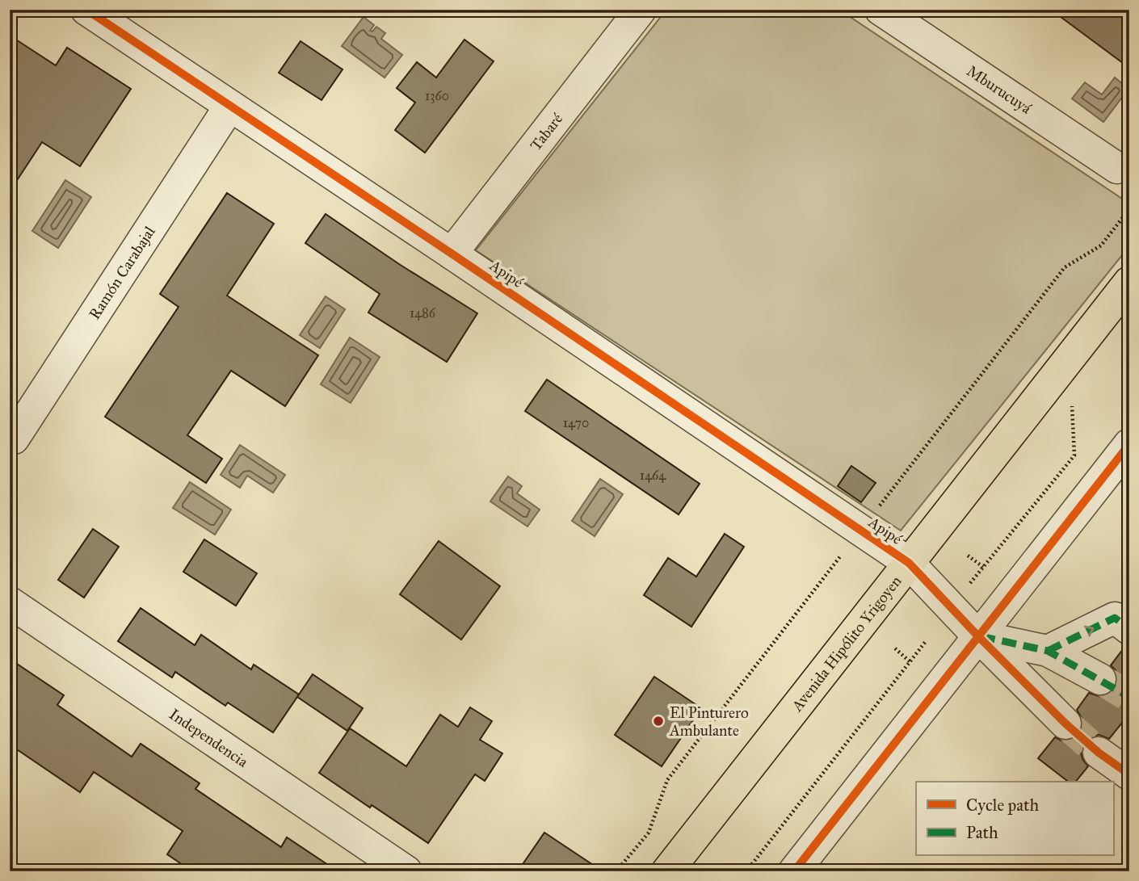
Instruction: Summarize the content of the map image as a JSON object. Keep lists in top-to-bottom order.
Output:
{
  "streets": {
    "main road": ["Avenida Hipólito Yrigoyen"],
    "street": [
      "Mburucuyá",
      "Tabaré",
      "Ramón Carabajal",
      "Apipé",
      "Independencia"
    ]
  },
  "crossings": [
    ["Tabaré", "Apipé"],
    ["Ramón Carabajal", "Apipé"],
    ["Apipé", "Avenida Hipólito Yrigoyen"]
  ],
  "places": ["El Pinturero Ambulante"],
  "house_numbers": [
    "1360",
    "1486",
    "1470",
    "1464"
  ],
  "legend": ["Cycle path", "Path"]
}
